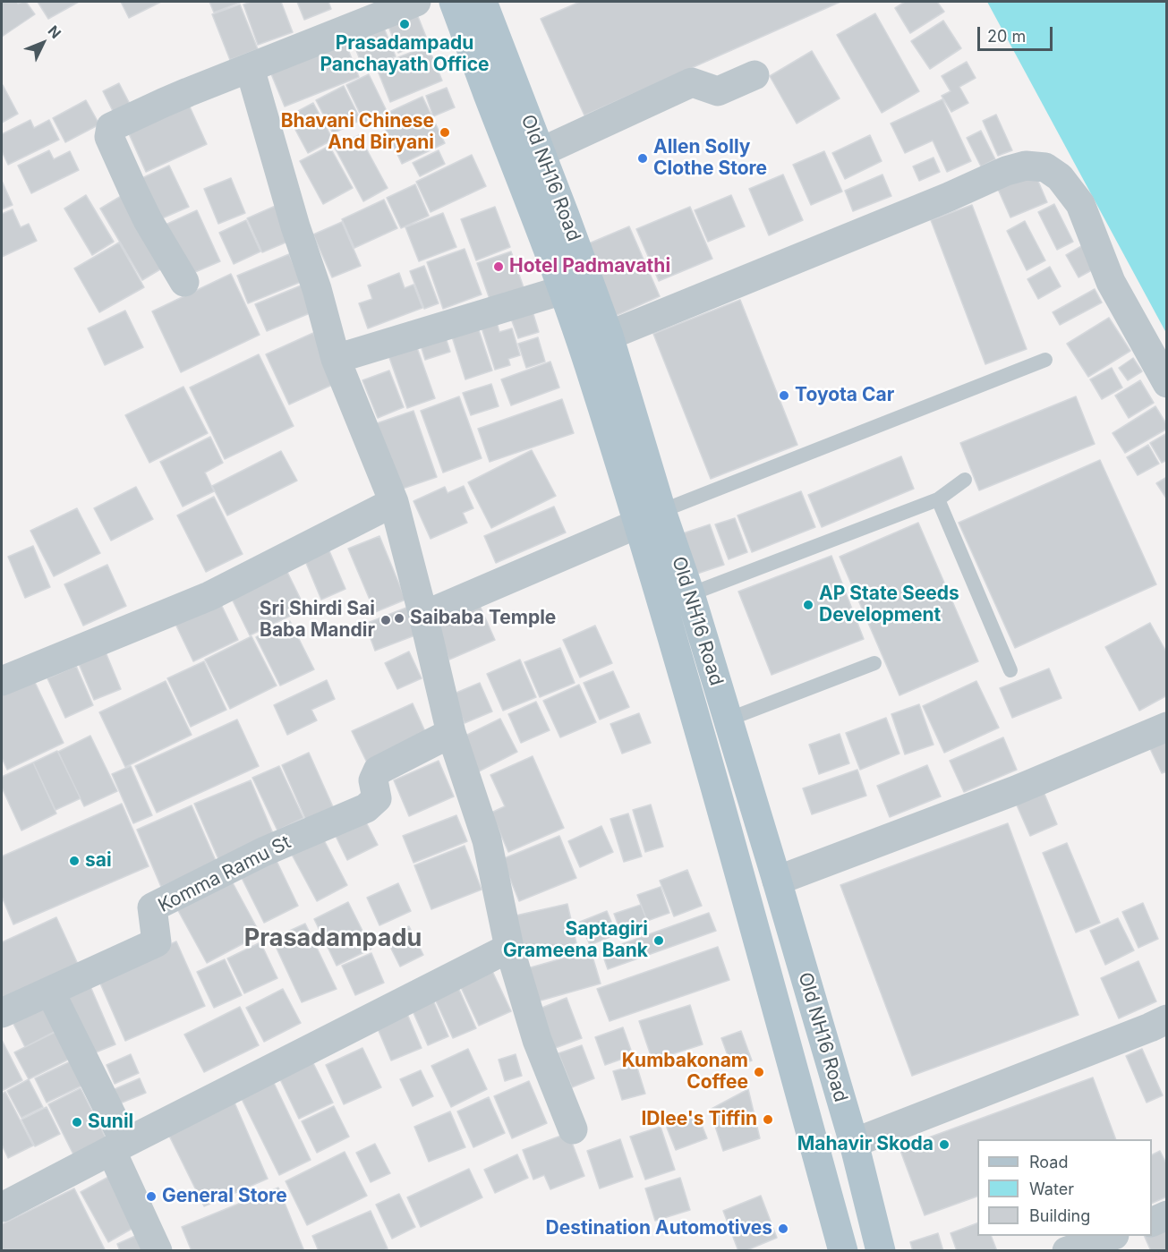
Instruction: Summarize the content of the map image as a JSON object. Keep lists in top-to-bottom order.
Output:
{
  "streets": {
    "main road": ["Old NH16 Road"],
    "street": ["Komma Ramu St"]
  },
  "districts": ["Prasadampadu"],
  "places": [
    "Prasadampadu Panchayath Office",
    "Bhavani Chinese And Biryani",
    "Allen Solly Clothe Store",
    "Hotel Padmavathi",
    "Toyota Car",
    "AP State Seeds Development",
    "Saibaba Temple",
    "Sri Shirdi Sai Baba Mandir",
    "sai",
    "Saptagiri Grameena Bank",
    "Kumbakonam Coffee",
    "IDlee's Tiffin",
    "Sunil",
    "Mahavir Skoda",
    "General Store",
    "Destination Automotives"
  ],
  "legend": ["Road", "Water", "Building"],
  "scale_bar": "20 m",
  "north": "top right"
}
